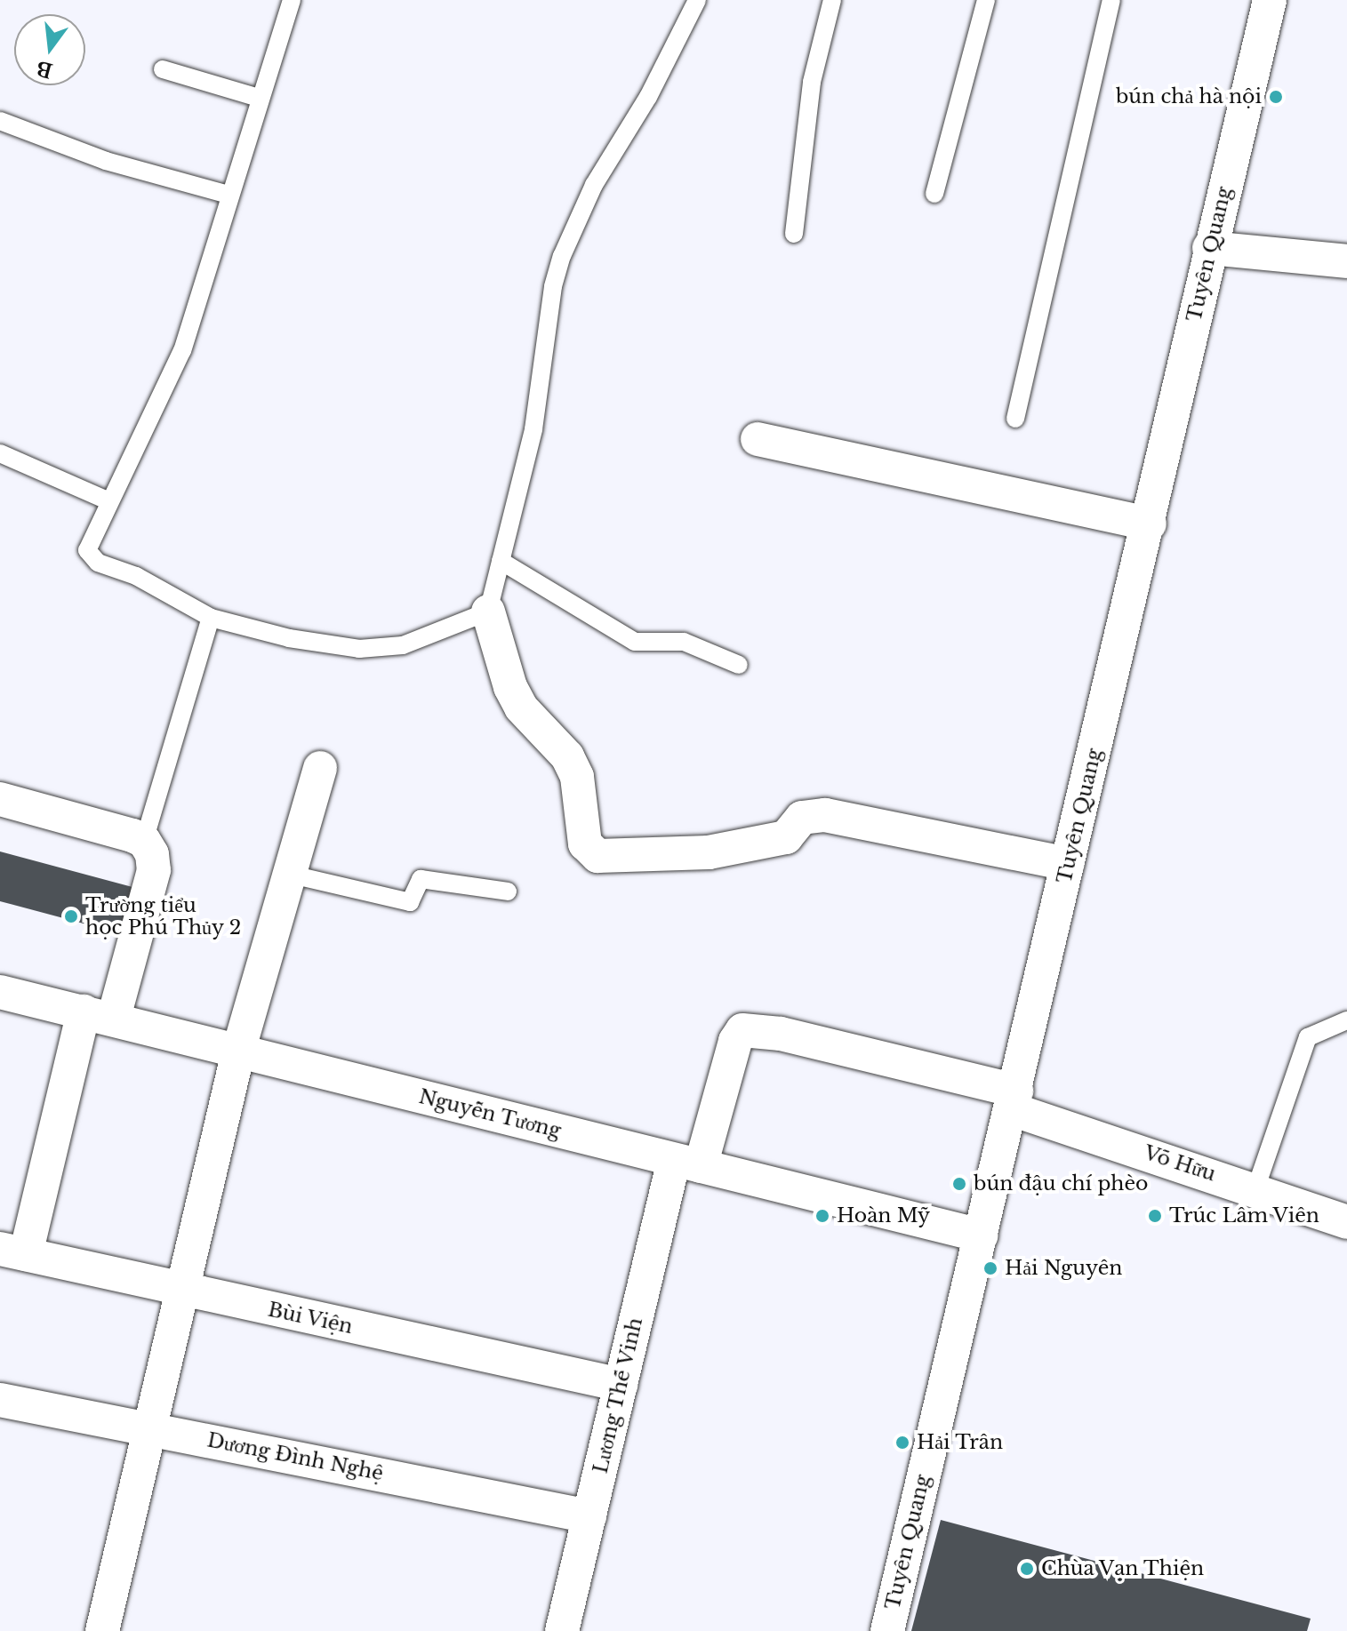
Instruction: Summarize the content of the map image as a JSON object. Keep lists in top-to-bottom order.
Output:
{
  "streets": {
    "street": [
      "Tuyên Quang",
      "Nguyễn Tương",
      "Võ Hữu",
      "Bùi Viện",
      "Lương Thế Vinh",
      "Dương Đình Nghệ"
    ]
  },
  "crossings": [
    ["Tuyên Quang", "Nguyễn Tương"],
    ["Tuyên Quang", "Võ Hữu"],
    ["Nguyễn Tương", "Võ Hữu"],
    ["Nguyễn Tương", "Lương Thế Vinh"],
    ["Võ Hữu", "Lương Thế Vinh"],
    ["Bùi Viện", "Lương Thế Vinh"],
    ["Lương Thế Vinh", "Dương Đình Nghệ"]
  ],
  "places": [
    "bún chả hà nội",
    "Trường tiểu học Phú Thủy 2",
    "bún đậu chí phèo",
    "Hoàn Mỹ",
    "Trúc Lâm Viên",
    "Hải Nguyên",
    "Hải Trân",
    "Chùa Vạn Thiện"
  ],
  "north": "bottom"
}
